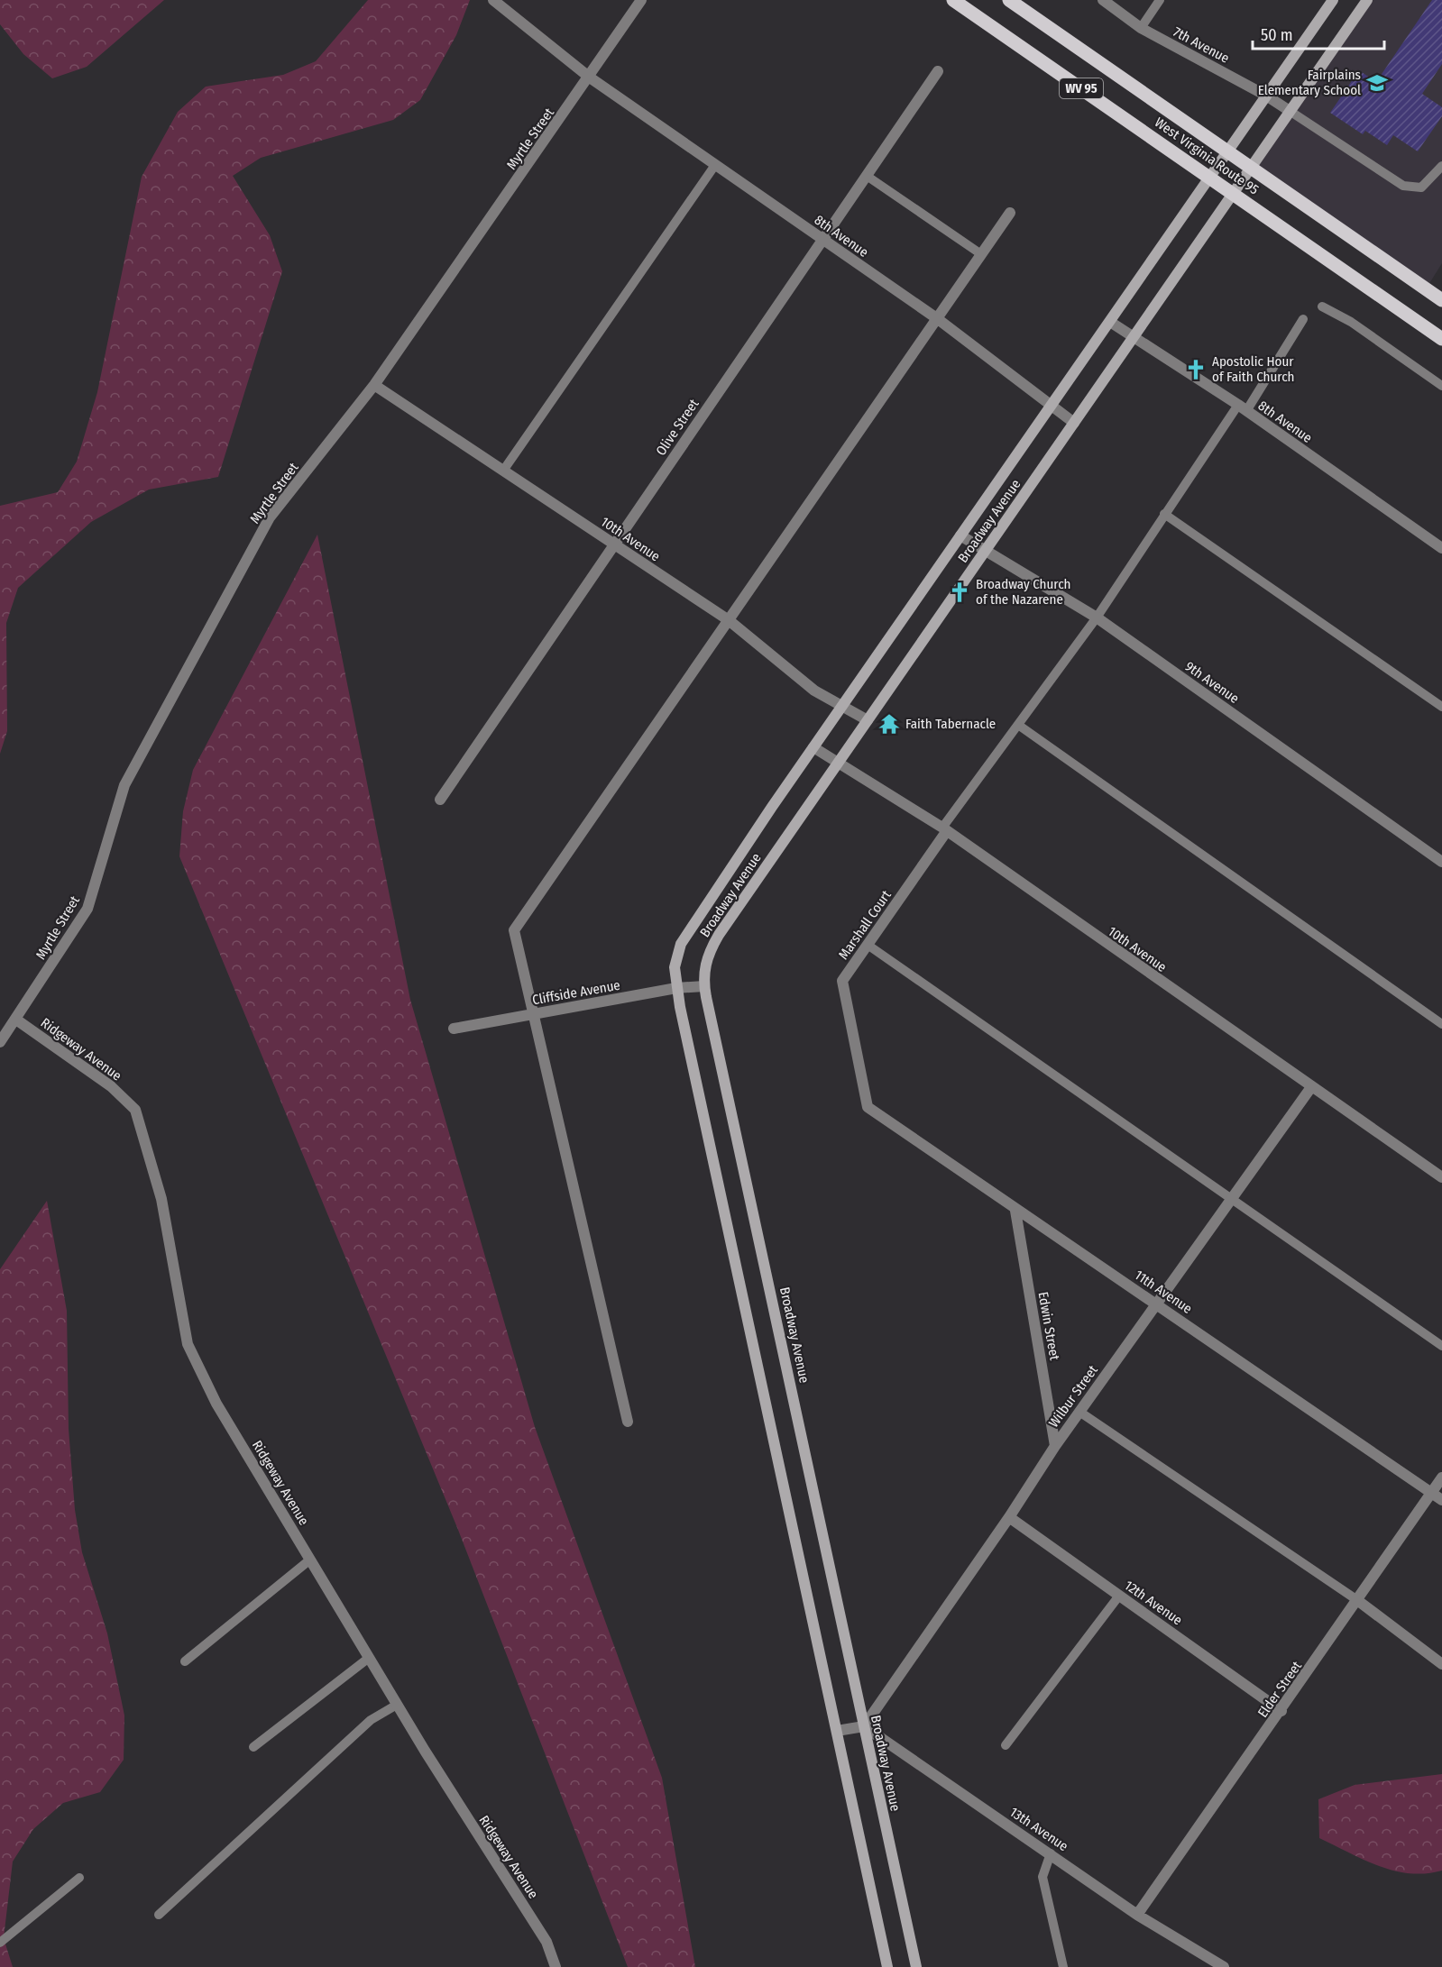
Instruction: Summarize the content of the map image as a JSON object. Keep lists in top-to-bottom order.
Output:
{
  "streets": {
    "main road": ["WV 95", "West Virginia Route 95", "Broadway Avenue"],
    "street": [
      "7th Avenue",
      "Myrtle Street",
      "8th Avenue",
      "Olive Street",
      "10th Avenue",
      "9th Avenue",
      "Marshall Court",
      "Cliffside Avenue",
      "Ridgeway Avenue",
      "11th Avenue",
      "Edwin Street",
      "Wilbur Street",
      "12th Avenue",
      "Elder Street",
      "13th Avenue"
    ]
  },
  "crossings": [
    ["7th Avenue", "Broadway Avenue"],
    ["Myrtle Street", "8th Avenue"],
    ["Myrtle Street", "10th Avenue"],
    ["Myrtle Street", "Ridgeway Avenue"],
    ["West Virginia Route 95", "Broadway Avenue"],
    ["8th Avenue", "Olive Street"],
    ["8th Avenue", "Broadway Avenue"],
    ["Olive Street", "10th Avenue"],
    ["Broadway Avenue", "10th Avenue"],
    ["Broadway Avenue", "9th Avenue"],
    ["Broadway Avenue", "Cliffside Avenue"],
    ["Broadway Avenue", "Wilbur Street"],
    ["Broadway Avenue", "13th Avenue"],
    ["10th Avenue", "Marshall Court"],
    ["10th Avenue", "Wilbur Street"],
    ["Marshall Court", "11th Avenue"],
    ["11th Avenue", "Edwin Street"],
    ["11th Avenue", "Wilbur Street"],
    ["11th Avenue", "Elder Street"],
    ["Edwin Street", "Wilbur Street"],
    ["Wilbur Street", "12th Avenue"],
    ["Wilbur Street", "13th Avenue"],
    ["12th Avenue", "Elder Street"],
    ["Elder Street", "13th Avenue"]
  ],
  "places": {
    "school or university": ["Fairplains Elementary School"],
    "church": ["Apostolic Hour of Faith Church", "Broadway Church of the Nazarene"],
    "temple": ["Faith Tabernacle"]
  },
  "scale_bar": "50 m"
}
